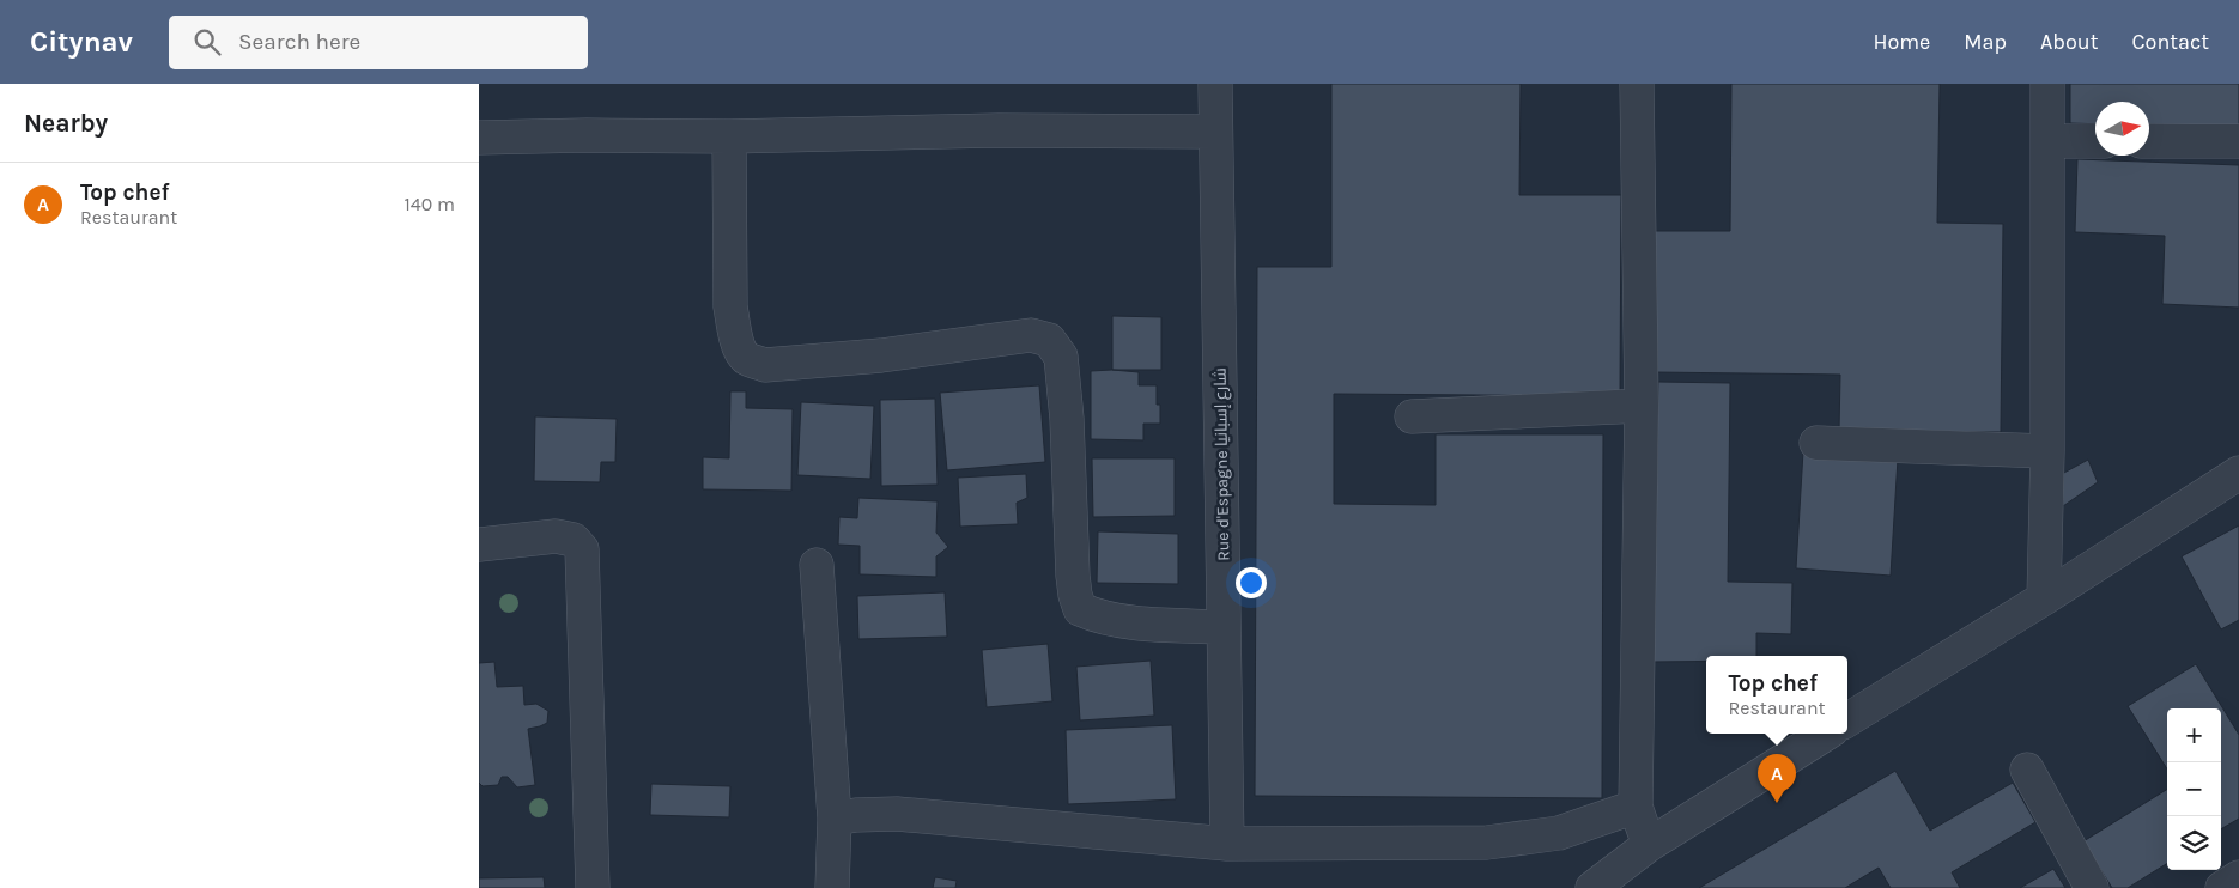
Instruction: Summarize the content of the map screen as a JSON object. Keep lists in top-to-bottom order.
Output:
{
  "streets": {
    "street": ["Rue d'Espagne شارع إسبانيا"]
  },
  "north": "right",
  "page": {
    "header": "Citynav",
    "search": "Search here",
    "nav": [
      "Home",
      "Map",
      "About",
      "Contact"
    ],
    "heading": "Nearby",
    "list": [
      {
        "mark": "A",
        "name": "Top chef",
        "note": "Restaurant",
        "value": "140 m"
      }
    ],
    "popup": ["Top chef", "Restaurant"],
    "map_buttons": ["+", "−"],
    "pins": "A"
  }
}
